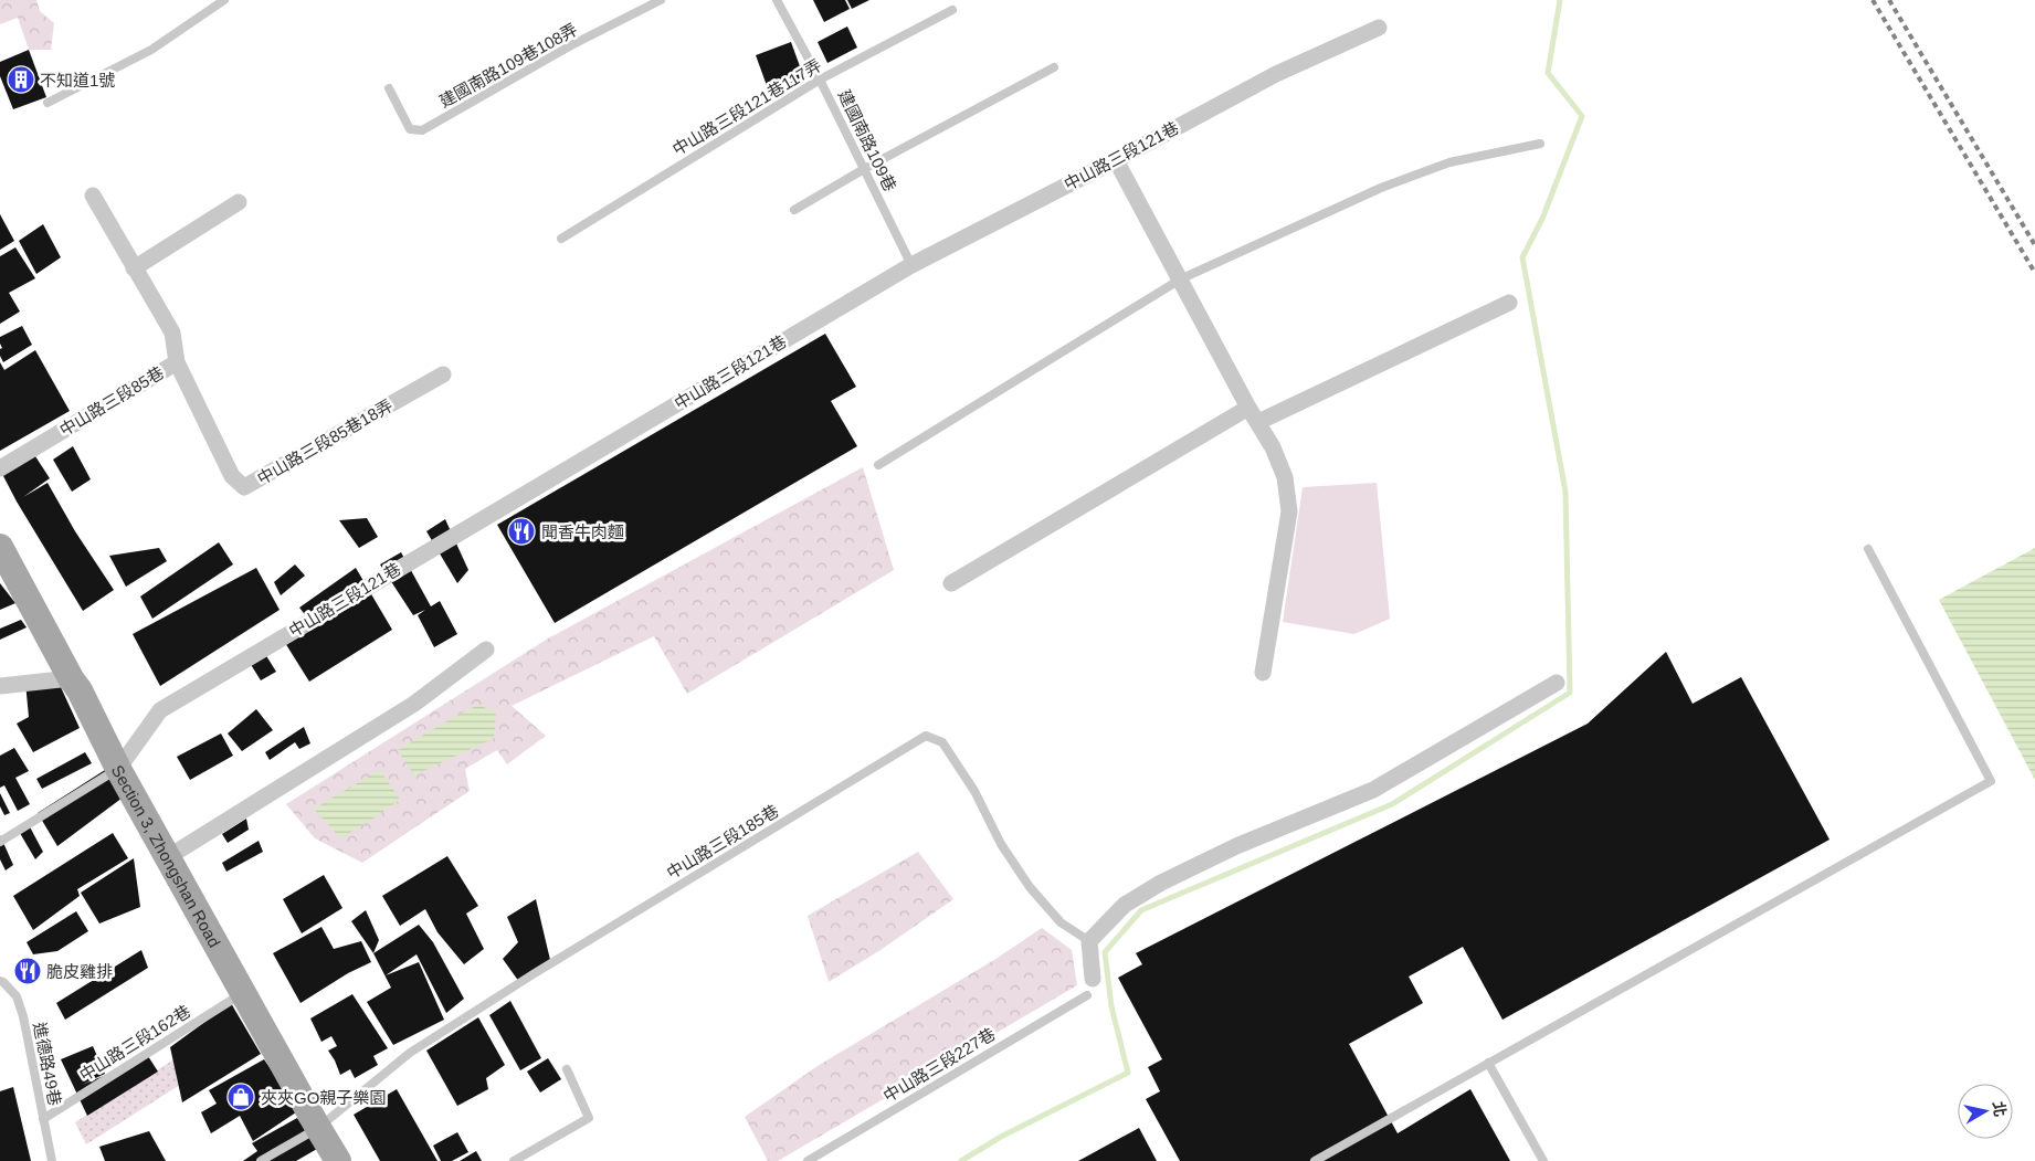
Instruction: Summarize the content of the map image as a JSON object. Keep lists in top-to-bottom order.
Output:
{
  "streets": {
    "main road": ["Section 3, Zhongshan Road"],
    "street": ["中山路三段121巷", "中山路三段85巷", "中山路三段85巷18弄"],
    "lane": [
      "建國南路109巷108弄",
      "中山路三段121巷117弄",
      "建國南路109巷",
      "中山路三段185巷",
      "中山路三段162巷",
      "進德路49巷",
      "中山路三段227巷"
    ]
  },
  "crossings": [
    ["中山路三段121巷117弄", "建國南路109巷"],
    ["建國南路109巷", "中山路三段121巷"],
    ["中山路三段121巷", "Section 3, Zhongshan Road"],
    ["中山路三段85巷", "中山路三段85巷18弄"],
    ["中山路三段185巷", "Section 3, Zhongshan Road"],
    ["Section 3, Zhongshan Road", "中山路三段162巷"],
    ["中山路三段162巷", "進德路49巷"]
  ],
  "places": {
    "building": ["不知道1號"],
    "restaurant": ["聞香牛肉麵", "脆皮雞排"],
    "shop": ["夾夾GO親子樂園"]
  },
  "north": "right"
}
